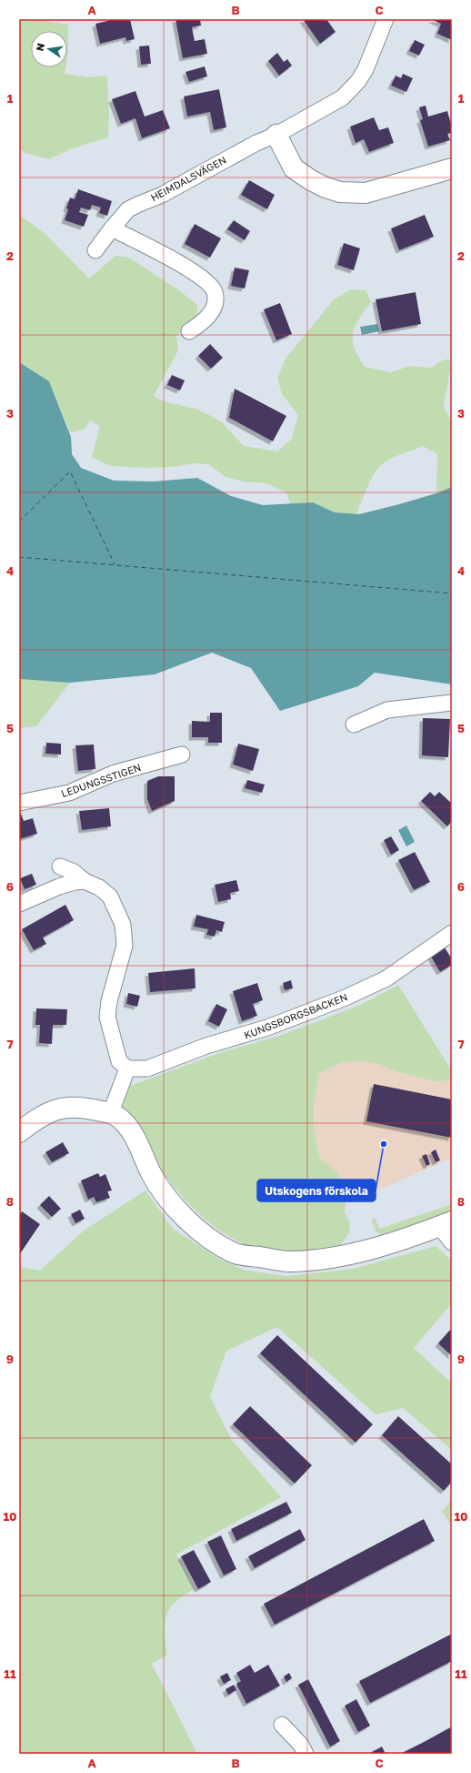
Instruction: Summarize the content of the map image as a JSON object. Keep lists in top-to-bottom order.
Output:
{
  "streets": {
    "street": ["HEIMDALSVÄGEN", "LEDUNGSSTIGEN", "KUNGSBORGSBACKEN"]
  },
  "places": ["Utskogens förskola"],
  "north": "left",
  "grid": {
    "columns": ["A", "B", "C"],
    "rows": [
      "1",
      "2",
      "3",
      "4",
      "5",
      "6",
      "7",
      "8",
      "9",
      "10",
      "11"
    ]
  }
}
